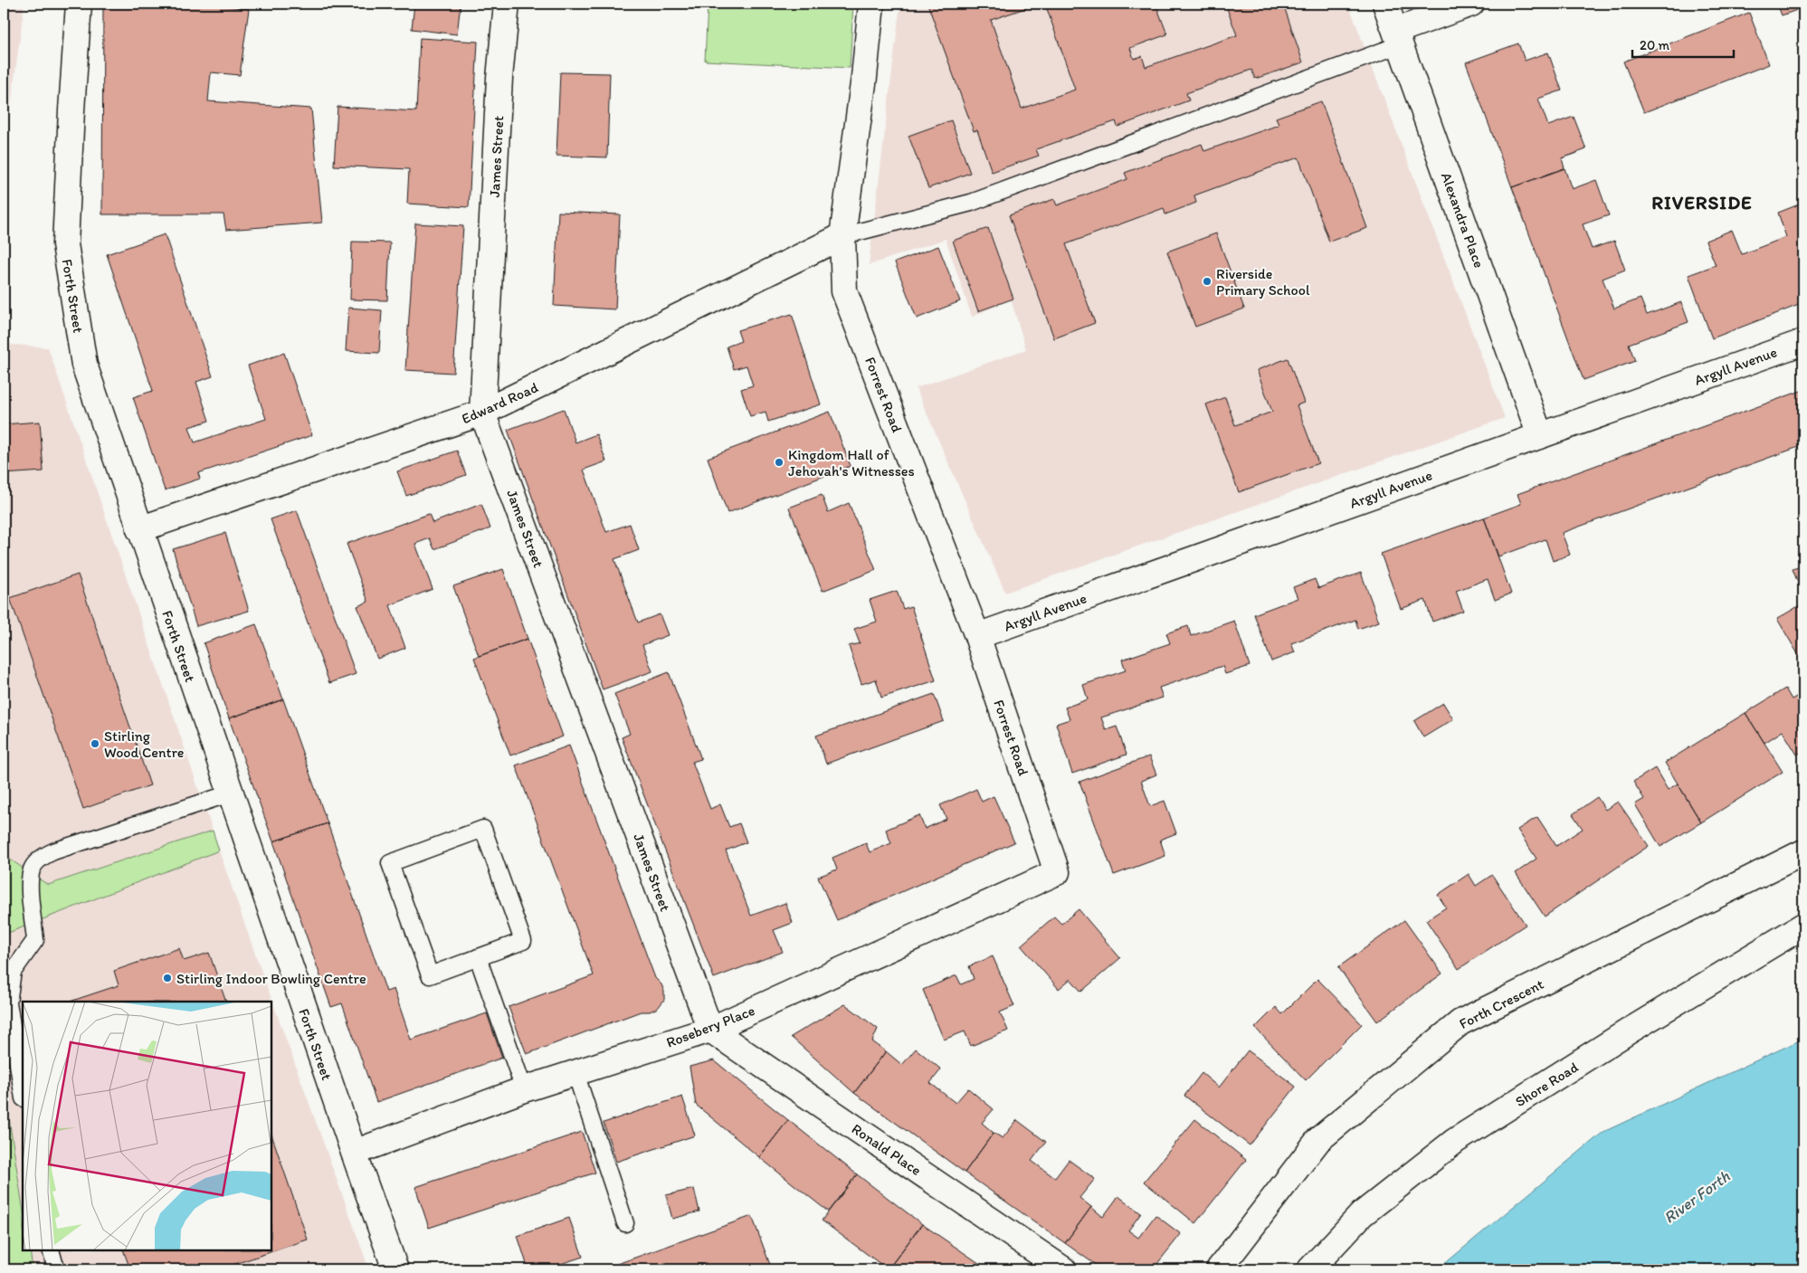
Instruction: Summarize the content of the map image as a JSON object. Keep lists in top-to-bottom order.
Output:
{
  "streets": {
    "street": [
      "James Street",
      "Alexandra Place",
      "Forth Street",
      "Argyll Avenue",
      "Forrest Road",
      "Edward Road",
      "Forth Crescent",
      "Rosebery Place",
      "Shore Road",
      "Ronald Place"
    ]
  },
  "crossings": [
    ["James Street", "Edward Road"],
    ["James Street", "Rosebery Place"],
    ["James Street", "Ronald Place"],
    ["Alexandra Place", "Argyll Avenue"],
    ["Forth Street", "Edward Road"],
    ["Forth Street", "Rosebery Place"],
    ["Argyll Avenue", "Forrest Road"],
    ["Forrest Road", "Edward Road"],
    ["Forrest Road", "Rosebery Place"],
    ["Rosebery Place", "Ronald Place"]
  ],
  "districts": ["RIVERSIDE"],
  "water": ["River Forth"],
  "places": [
    "Riverside Primary School",
    "Kingdom Hall of Jehovah's Witnesses",
    "Stirling Wood Centre",
    "Stirling Indoor Bowling Centre"
  ],
  "scale_bar": "20 m"
}
